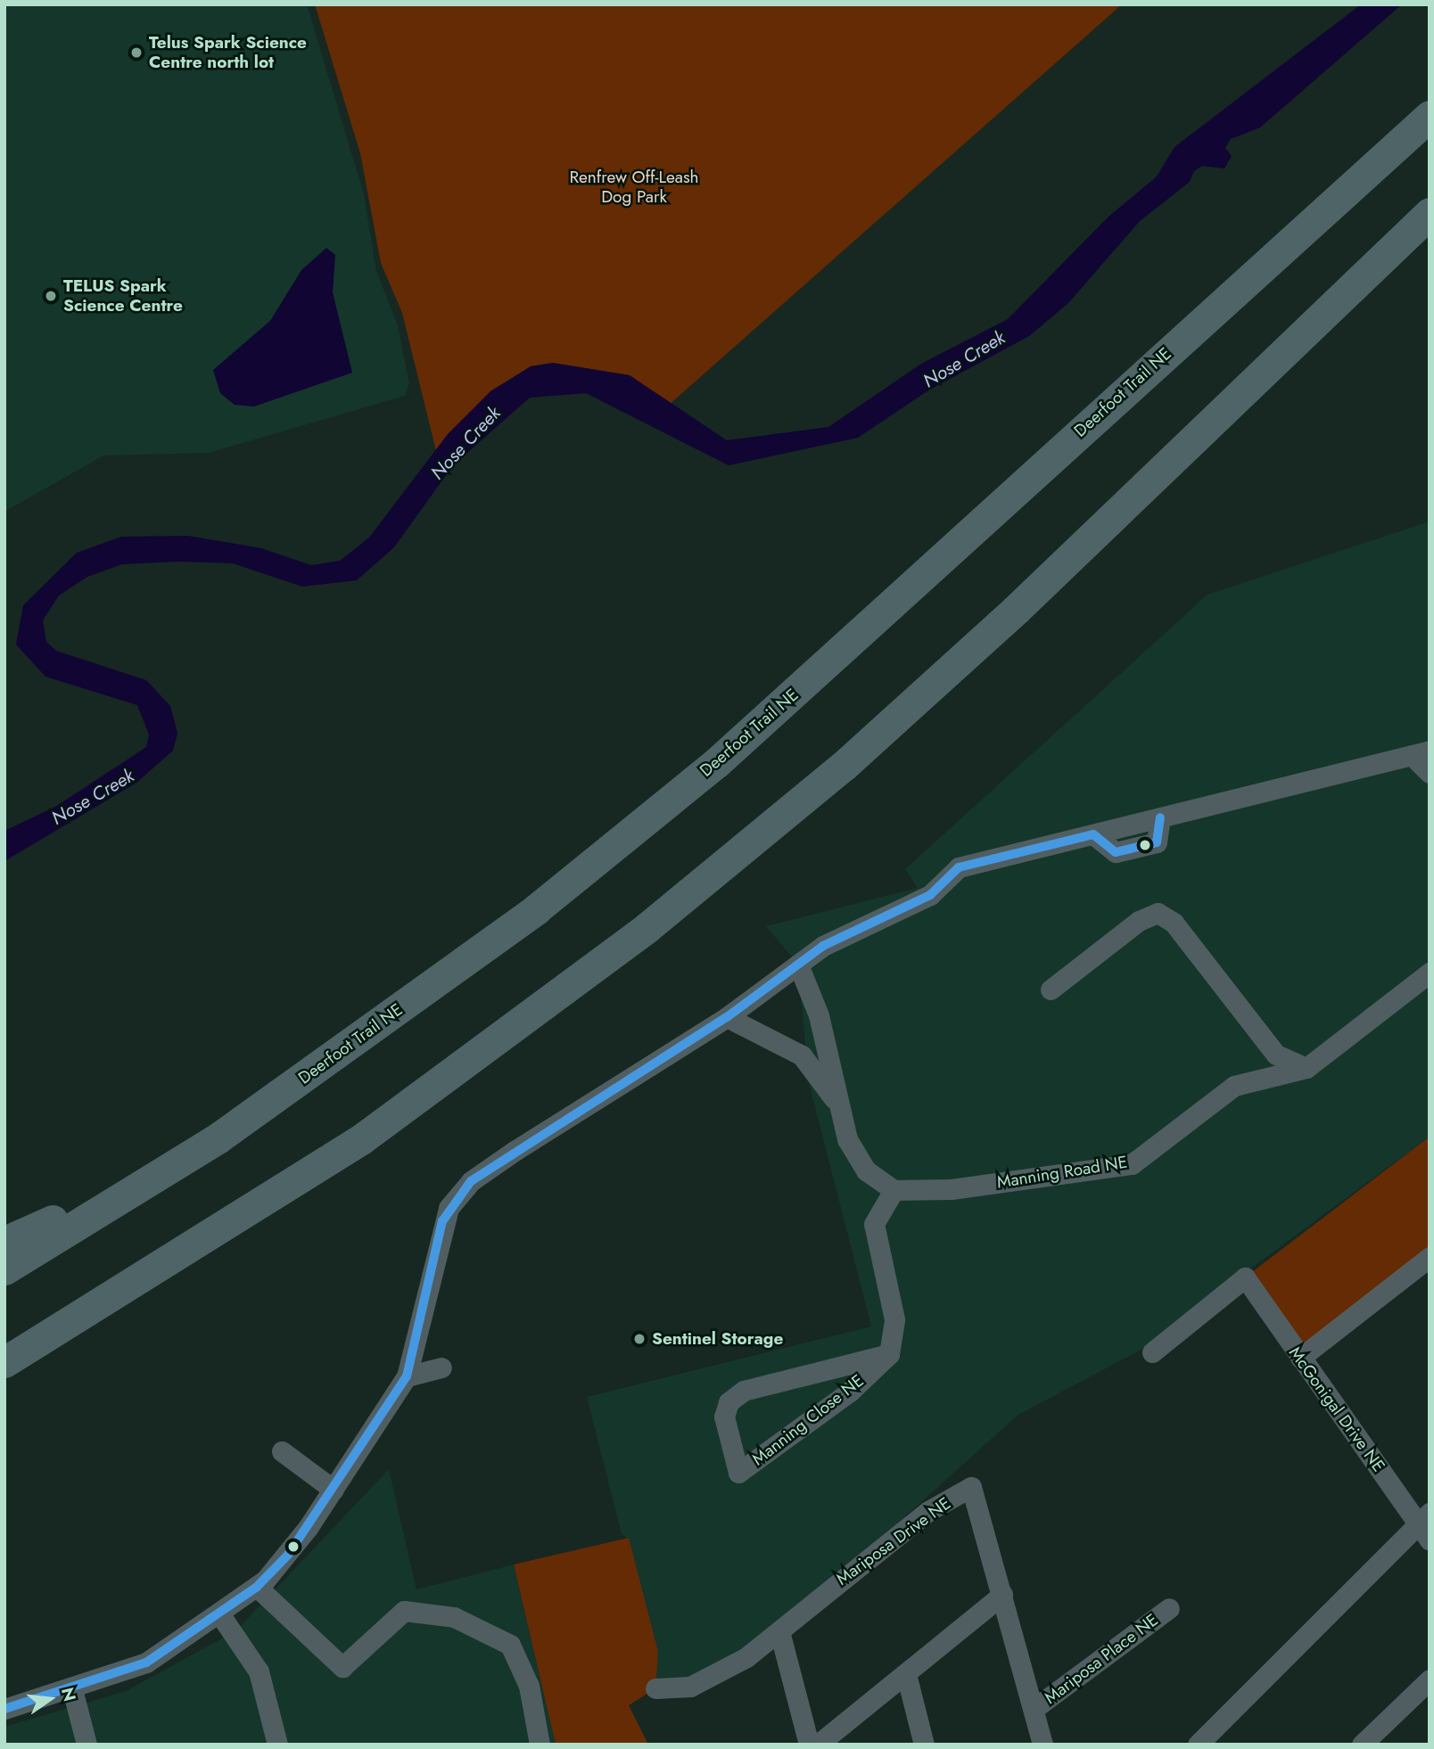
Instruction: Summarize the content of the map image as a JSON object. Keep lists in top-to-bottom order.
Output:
{
  "streets": {
    "highway": ["Deerfoot Trail NE"],
    "street": [
      "Manning Road NE",
      "McGonigal Drive NE",
      "Manning Close NE",
      "Mariposa Drive NE",
      "Mariposa Place NE"
    ]
  },
  "crossings": [
    ["Mariposa Drive NE", "Mariposa Place NE"]
  ],
  "water": ["Nose Creek"],
  "parks": ["Renfrew Off-Leash Dog Park"],
  "places": ["Telus Spark Science Centre north lot", "TELUS Spark Science Centre", "Sentinel Storage"],
  "north": "right"
}
